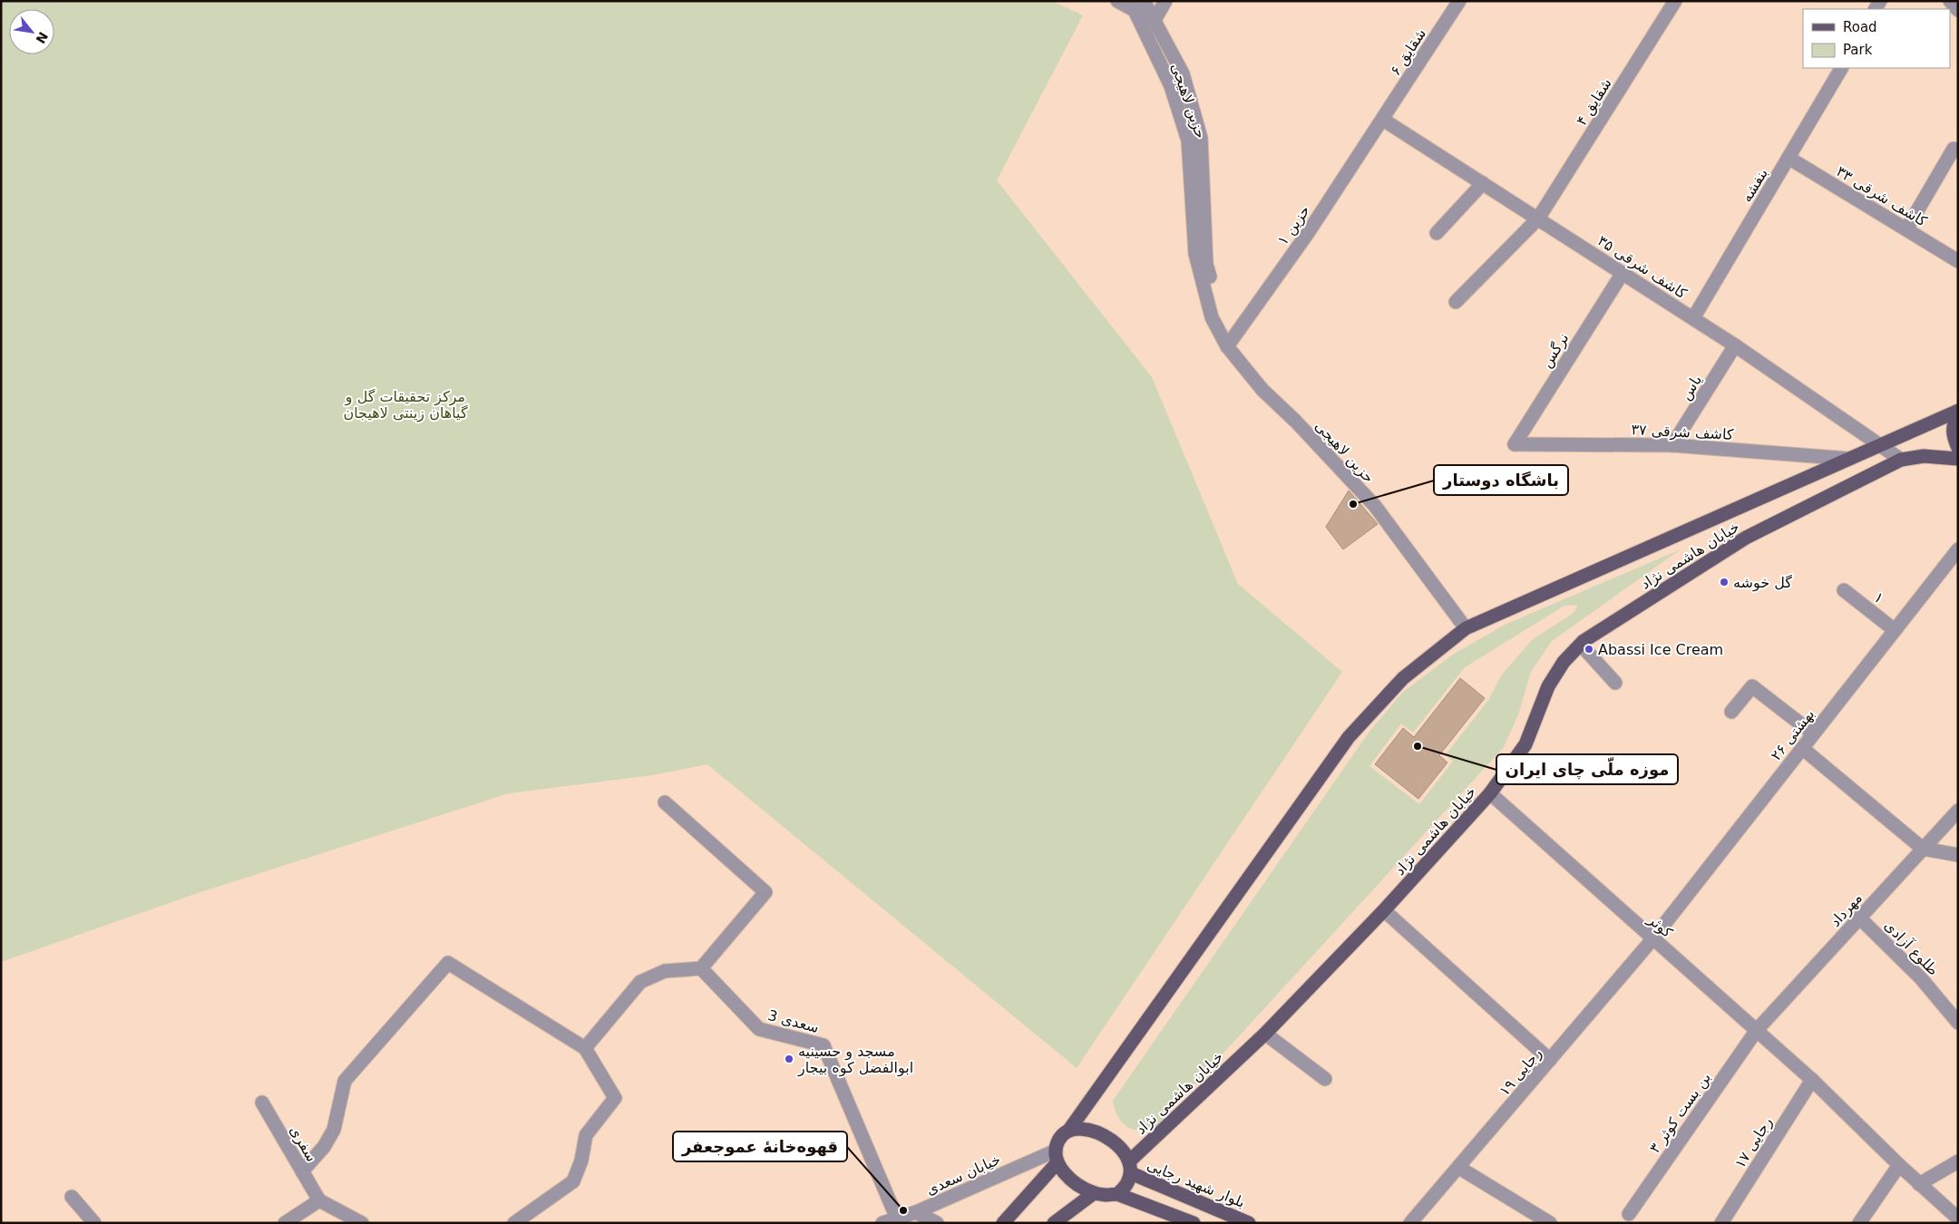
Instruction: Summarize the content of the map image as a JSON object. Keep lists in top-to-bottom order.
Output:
{
  "streets": {
    "main road": ["خیابان هاشمی نژاد", "بلوار شهید رجایی"],
    "street": [
      "شقایق ۶",
      "حزین لاهیجی",
      "شقایق ۴",
      "بنفشه",
      "کاشف شرقی ۳۳",
      "حزین ۱",
      "کاشف شرقی ۳۵",
      "نرگس",
      "یاس",
      "کاشف شرقی ۳۷",
      "۱",
      "بهشتی ۲۶",
      "مهرداد",
      "کوثر",
      "طلوع آزادی",
      "سعدی 3",
      "رجایی ۱۹",
      "بن بست کوثر ۳",
      "رجایی ۱۷",
      "سفری",
      "خیابان سعدی"
    ]
  },
  "crossings": [
    ["شقایق ۶", "حزین ۱"],
    ["شقایق ۶", "کاشف شرقی ۳۵"],
    ["حزین لاهیجی", "حزین ۱"],
    ["شقایق ۴", "کاشف شرقی ۳۵"],
    ["بنفشه", "کاشف شرقی ۳۳"],
    ["بنفشه", "کاشف شرقی ۳۵"],
    ["حزین ۱", "کاشف شرقی ۳۵"],
    ["کاشف شرقی ۳۵", "نرگس"],
    ["کاشف شرقی ۳۵", "یاس"],
    ["کاشف شرقی ۳۵", "خیابان هاشمی نژاد"],
    ["نرگس", "کاشف شرقی ۳۷"],
    ["یاس", "کاشف شرقی ۳۷"],
    ["خیابان هاشمی نژاد", "کوثر"],
    ["خیابان هاشمی نژاد", "خیابان سعدی"],
    ["خیابان هاشمی نژاد", "بلوار شهید رجایی"],
    ["۱", "بهشتی ۲۶"],
    ["بهشتی ۲۶", "کوثر"],
    ["بهشتی ۲۶", "رجایی ۱۹"],
    ["مهرداد", "کوثر"],
    ["مهرداد", "طلوع آزادی"],
    ["مهرداد", "بن بست کوثر ۳"],
    ["کوثر", "رجایی ۱۹"],
    ["کوثر", "بن بست کوثر ۳"],
    ["کوثر", "رجایی ۱۷"],
    ["سعدی 3", "خیابان سعدی"],
    ["خیابان سعدی", "بلوار شهید رجایی"]
  ],
  "parks": ["مرکز تحقیقات گل و گیاهان زینتی لاهیجان"],
  "places": [
    "باشگاه دوستار",
    "گل خوشه",
    "Abassi Ice Cream",
    "موزه ملّی چای ایران",
    "مسجد و حسینیه ابوالفضل کوه بیجار",
    "قهوه‌خانهٔ عموجعفر"
  ],
  "legend": ["Road", "Park"],
  "north": "bottom right"
}
